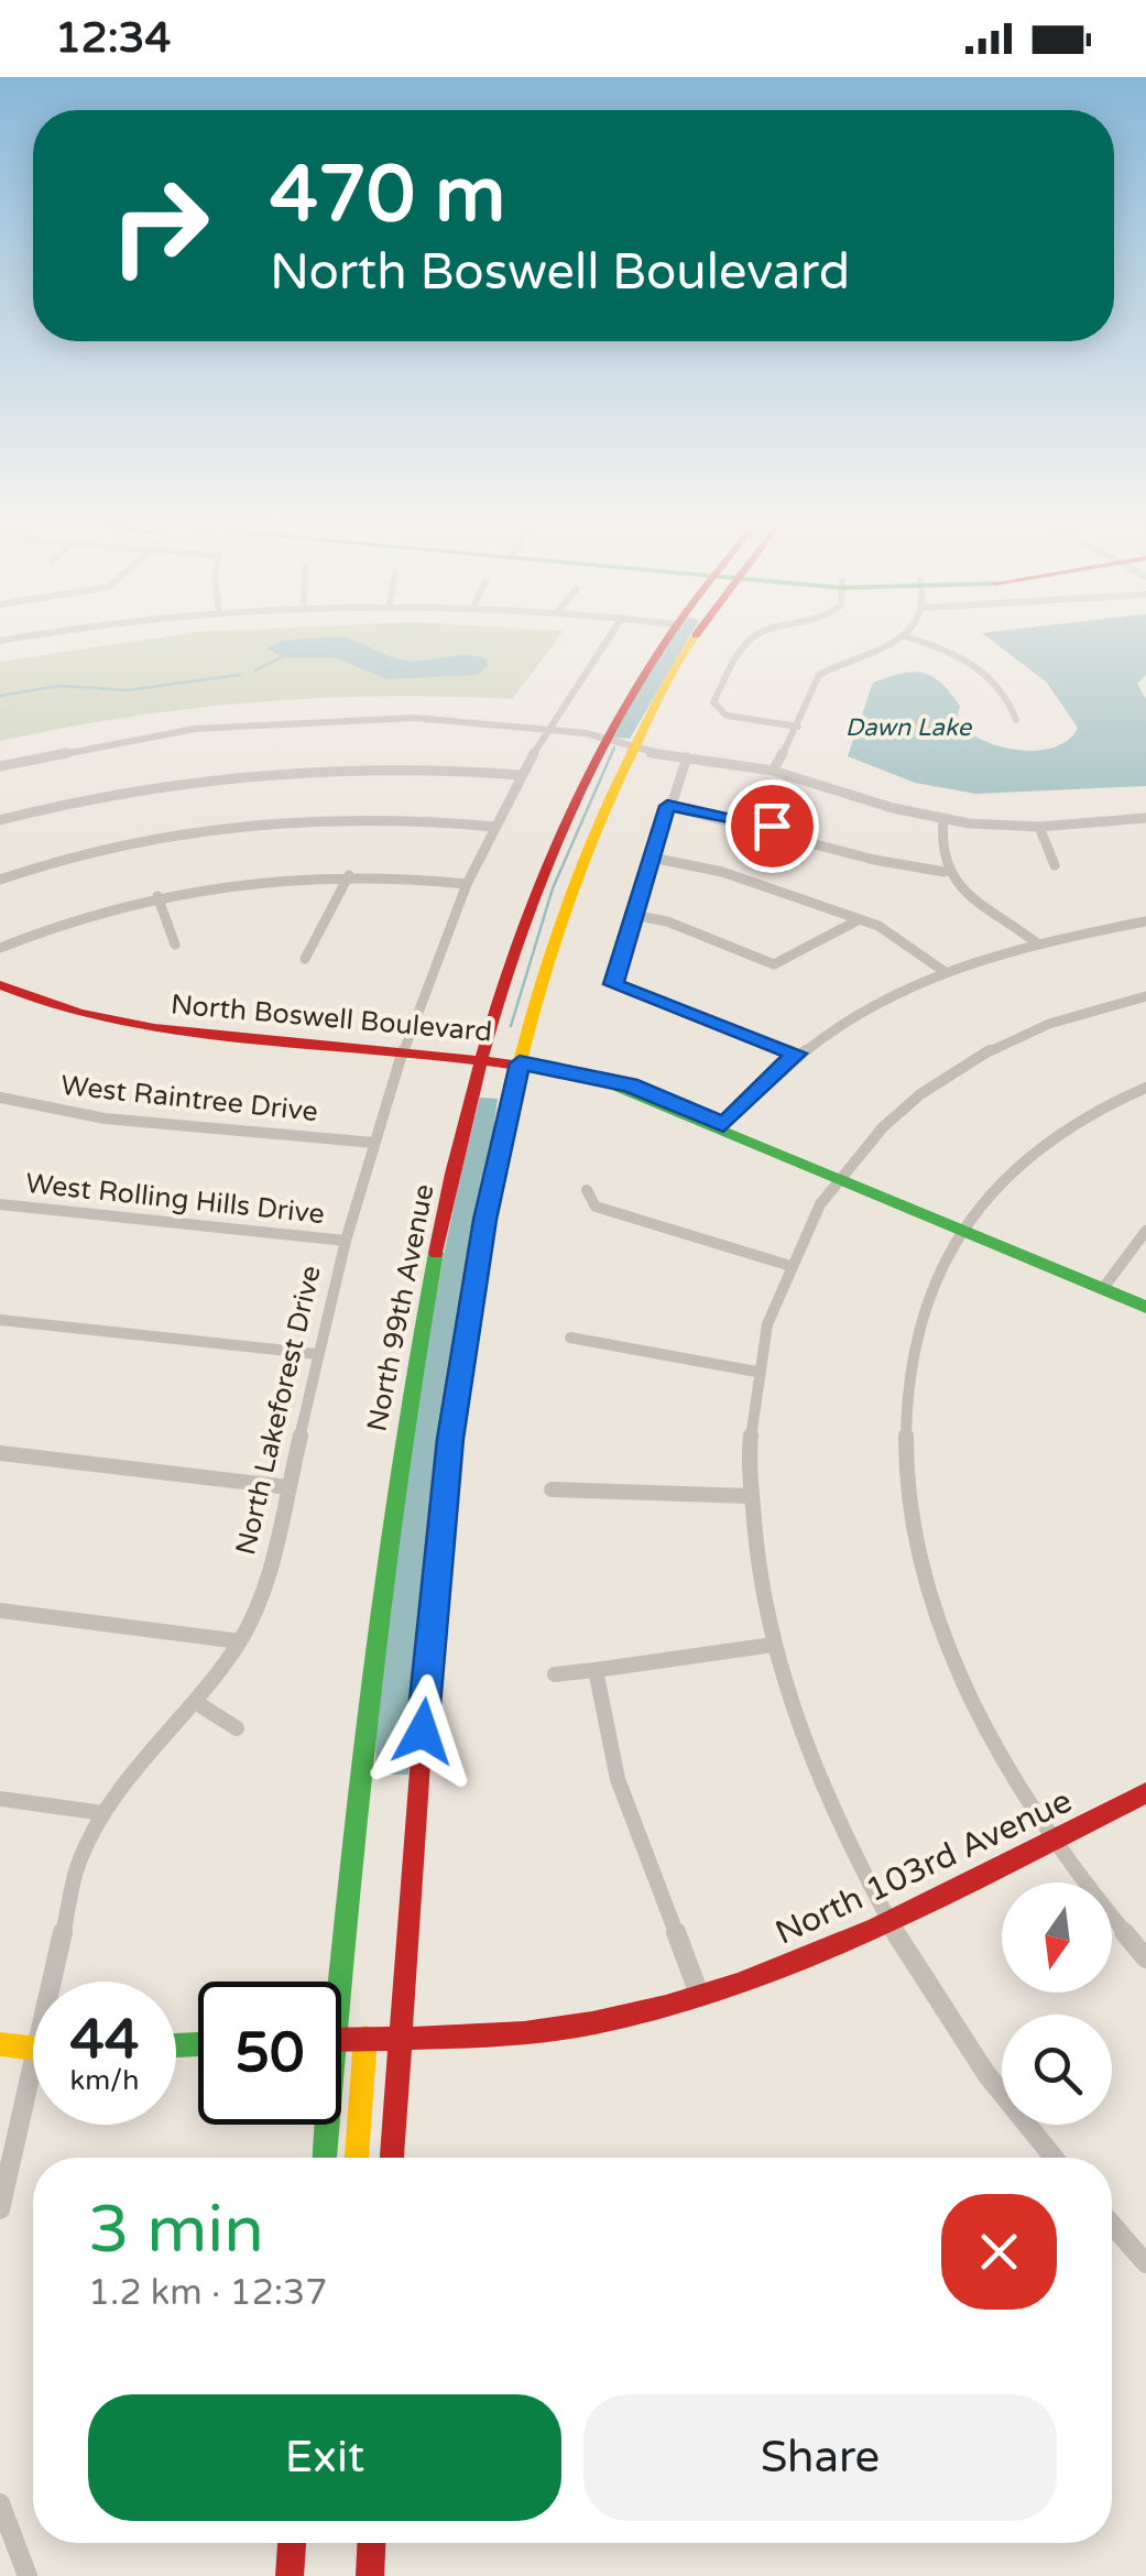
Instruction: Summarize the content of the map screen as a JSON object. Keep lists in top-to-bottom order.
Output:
{
  "streets": {
    "main road": ["North Boswell Boulevard", "North 99th Avenue", "North 103rd Avenue"],
    "street": ["West Raintree Drive", "West Rolling Hills Drive", "North Lakeforest Drive"]
  },
  "crossings": [
    ["North Boswell Boulevard", "North 99th Avenue"],
    ["North Boswell Boulevard", "North Lakeforest Drive"],
    ["West Raintree Drive", "North Lakeforest Drive"],
    ["West Rolling Hills Drive", "North Lakeforest Drive"],
    ["North 99th Avenue", "North 103rd Avenue"]
  ],
  "water": ["Dawn Lake"],
  "north": "bottom",
  "page": {
    "status": "12:34",
    "turn": ["470 m", "North Boswell Boulevard"],
    "speed": "44 km/h",
    "limit": "50",
    "heading": ["3 min", "1.2 km · 12:37"],
    "buttons": ["Exit", "Share"]
  }
}
